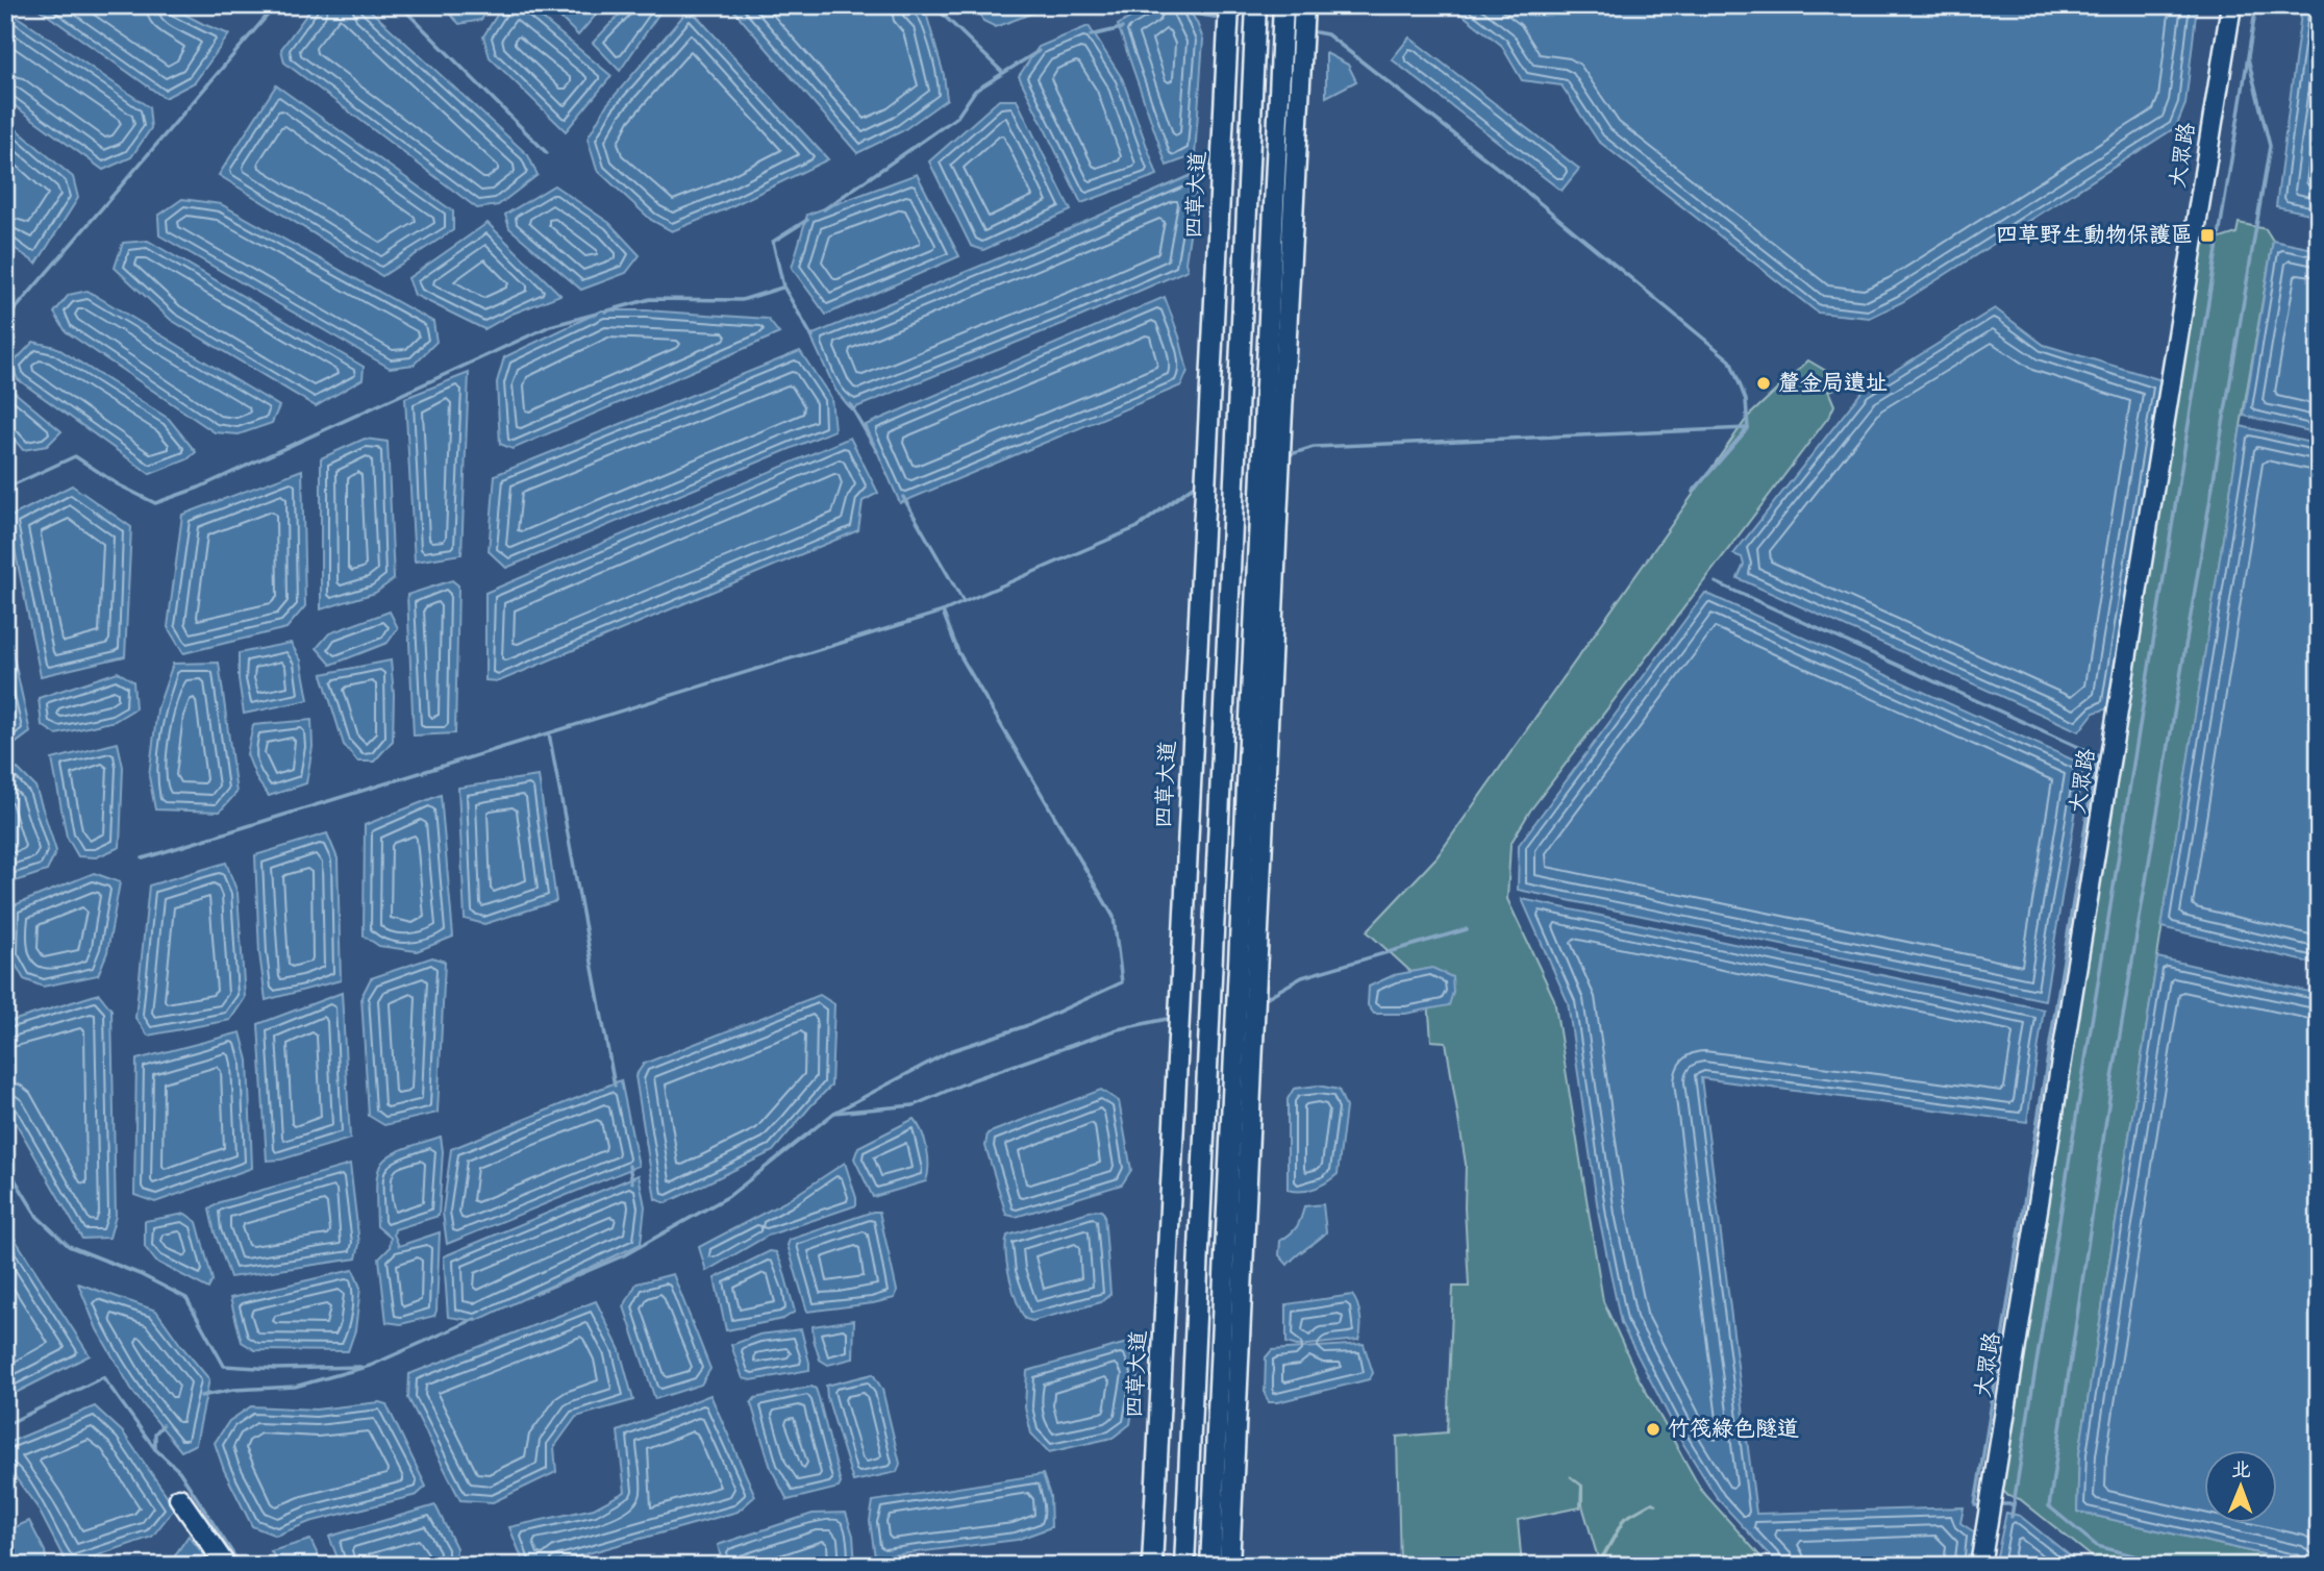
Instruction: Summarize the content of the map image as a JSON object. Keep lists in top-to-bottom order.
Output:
{
  "streets": {
    "street": ["大眾路", "四草大道"]
  },
  "places": {
    "transit": ["四草野生動物保護區"],
    "other": ["釐金局遺址", "竹筏綠色隧道"]
  },
  "north": "top"
}
